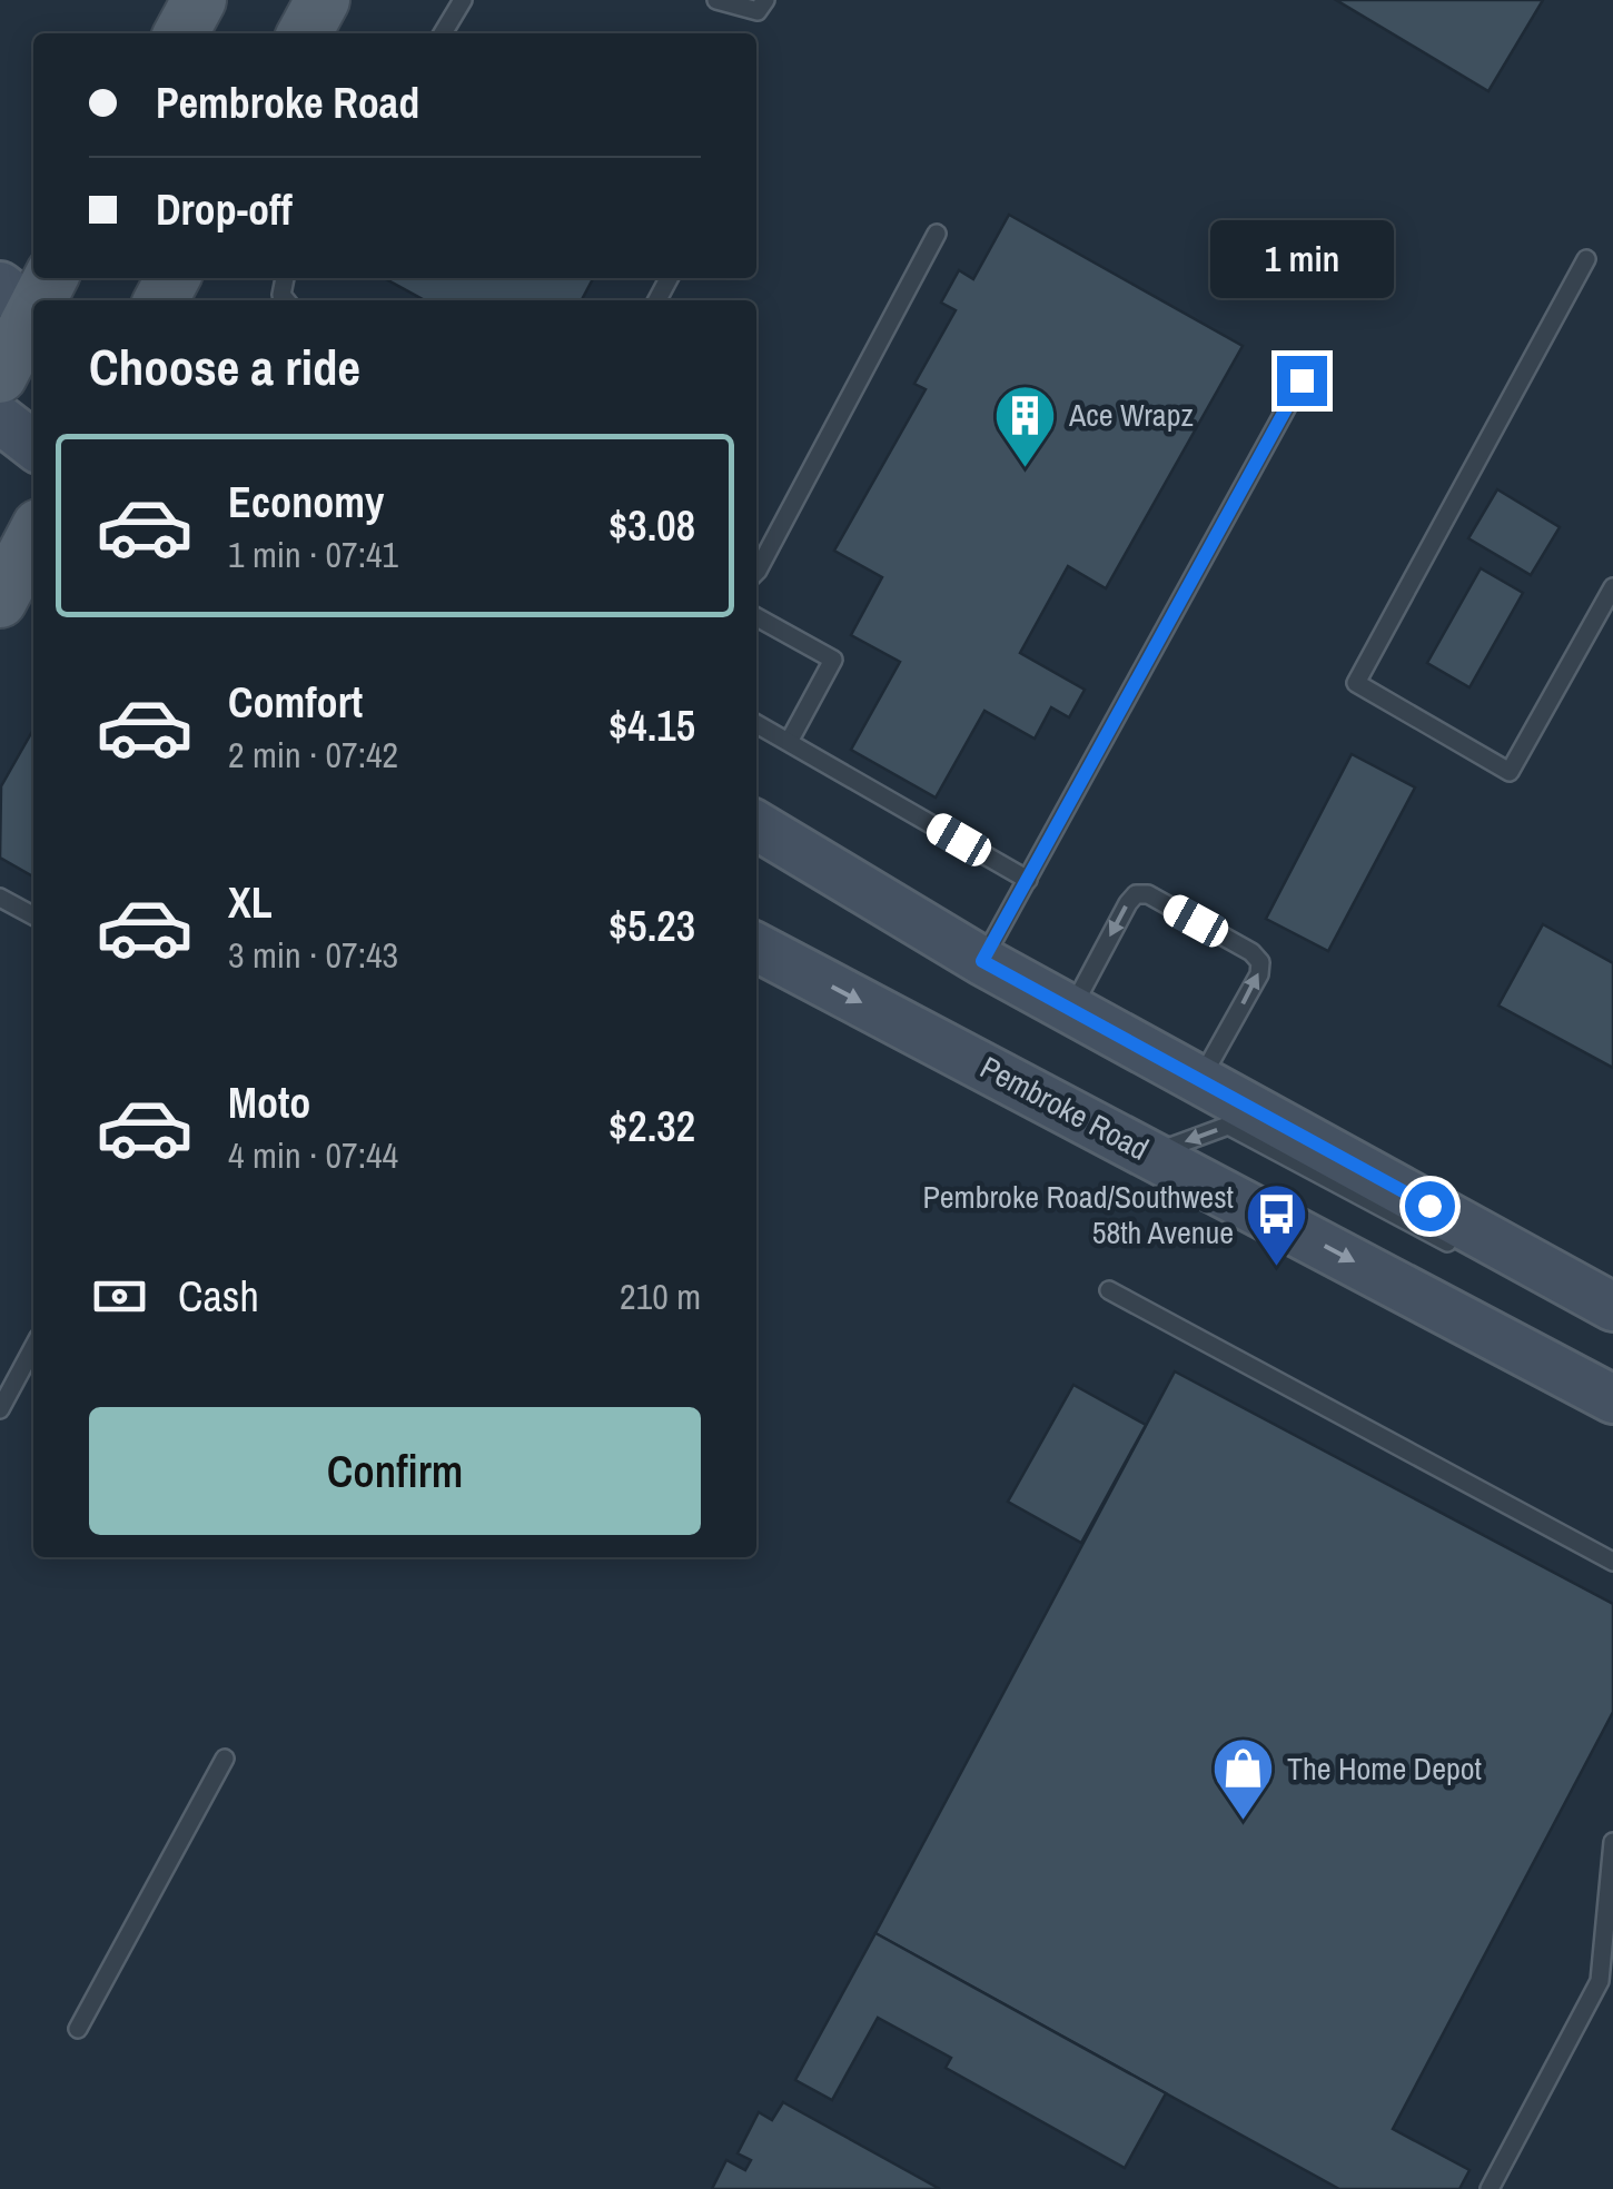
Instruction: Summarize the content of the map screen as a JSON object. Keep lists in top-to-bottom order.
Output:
{
  "streets": {
    "main road": ["Pembroke Road"]
  },
  "places": {
    "building": ["Ace Wrapz"],
    "bus stop": ["Pembroke Road/Southwest 58th Avenue"],
    "shop": ["The Home Depot"]
  },
  "page": {
    "banner": ["Pembroke Road", "Drop-off"],
    "bubble": "1 min",
    "heading": "Choose a ride",
    "list": [
      {
        "name": "Economy",
        "note": "1 min · 07:41",
        "value": "$3.08"
      },
      {
        "name": "Comfort",
        "note": "2 min · 07:42",
        "value": "$4.15"
      },
      {
        "name": "XL",
        "note": "3 min · 07:43",
        "value": "$5.23"
      },
      {
        "name": "Moto",
        "note": "4 min · 07:44",
        "value": "$2.32"
      }
    ],
    "pay": ["Cash", "210 m"],
    "buttons": "Confirm"
  }
}
